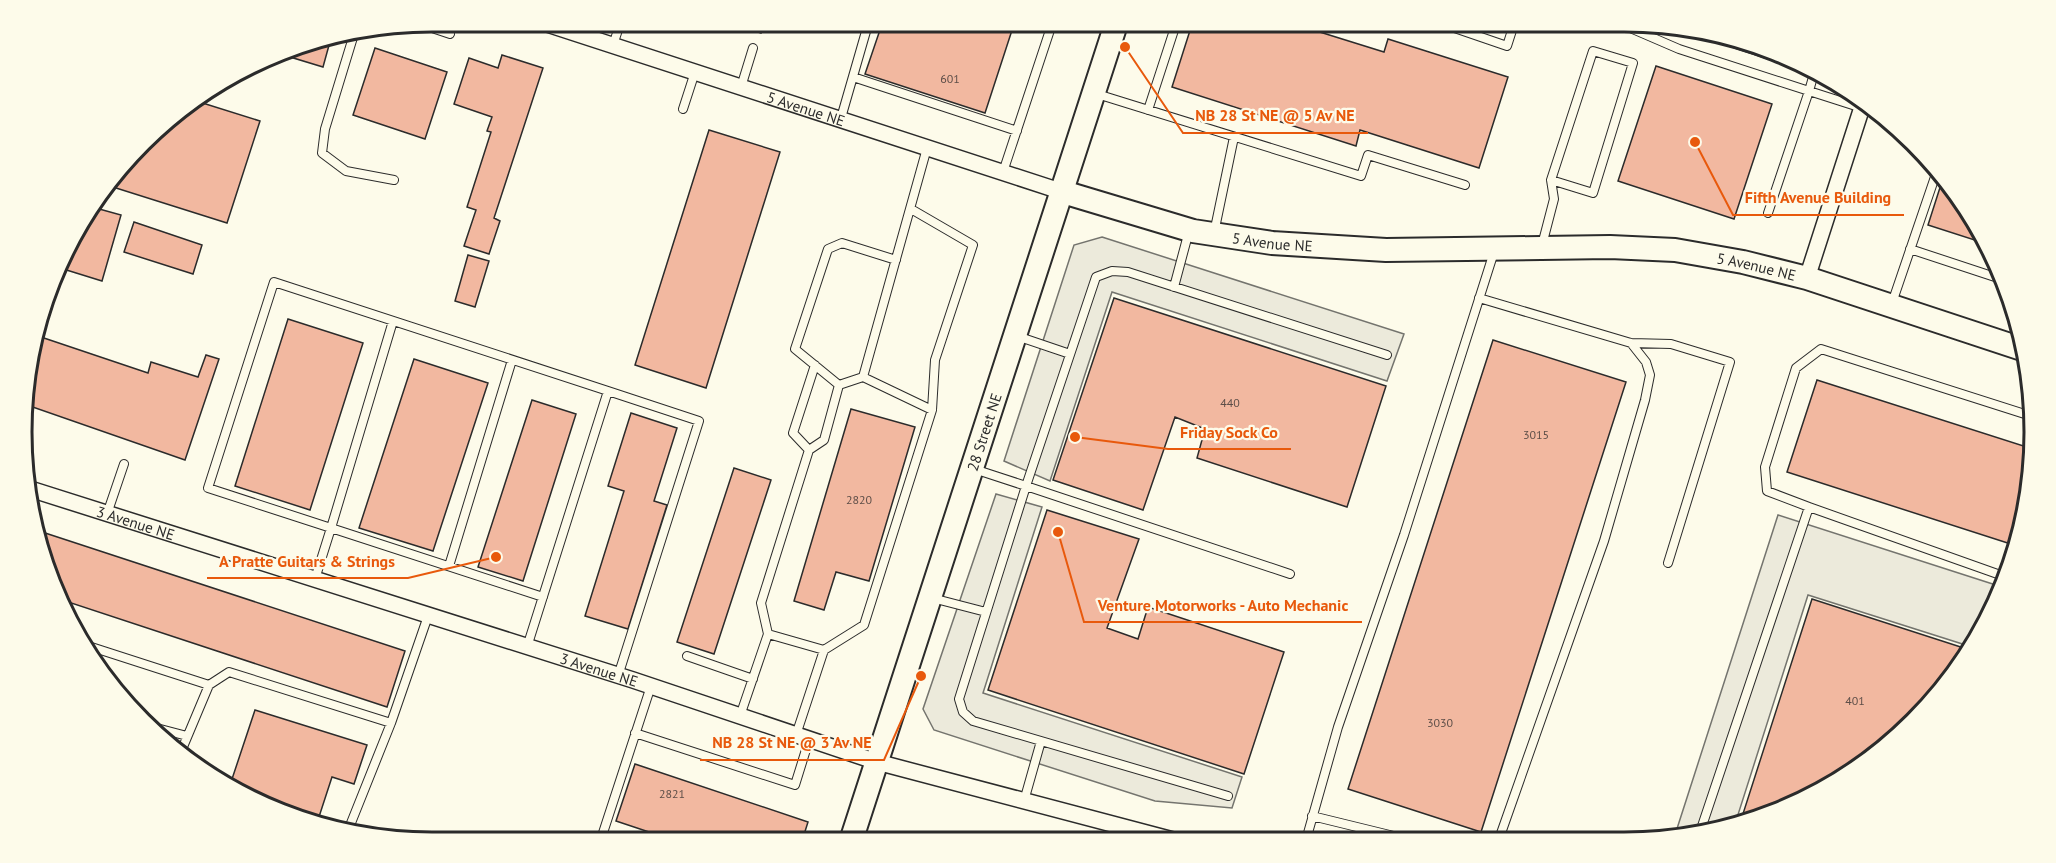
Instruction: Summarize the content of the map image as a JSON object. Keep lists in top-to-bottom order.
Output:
{
  "streets": {
    "street": ["5 Avenue NE", "28 Street NE", "3 Avenue NE"]
  },
  "crossings": [
    ["5 Avenue NE", "28 Street NE"],
    ["28 Street NE", "3 Avenue NE"]
  ],
  "places": [
    "NB 28 St NE @ 5 Av NE",
    "Fifth Avenue Building",
    "Friday Sock Co",
    "Venture Motorworks - Auto Mechanic",
    "A Pratte Guitars & Strings",
    "NB 28 St NE @ 3 Av NE"
  ],
  "house_numbers": [
    "601",
    "440",
    "3015",
    "2820",
    "401",
    "3030",
    "2821"
  ]
}
